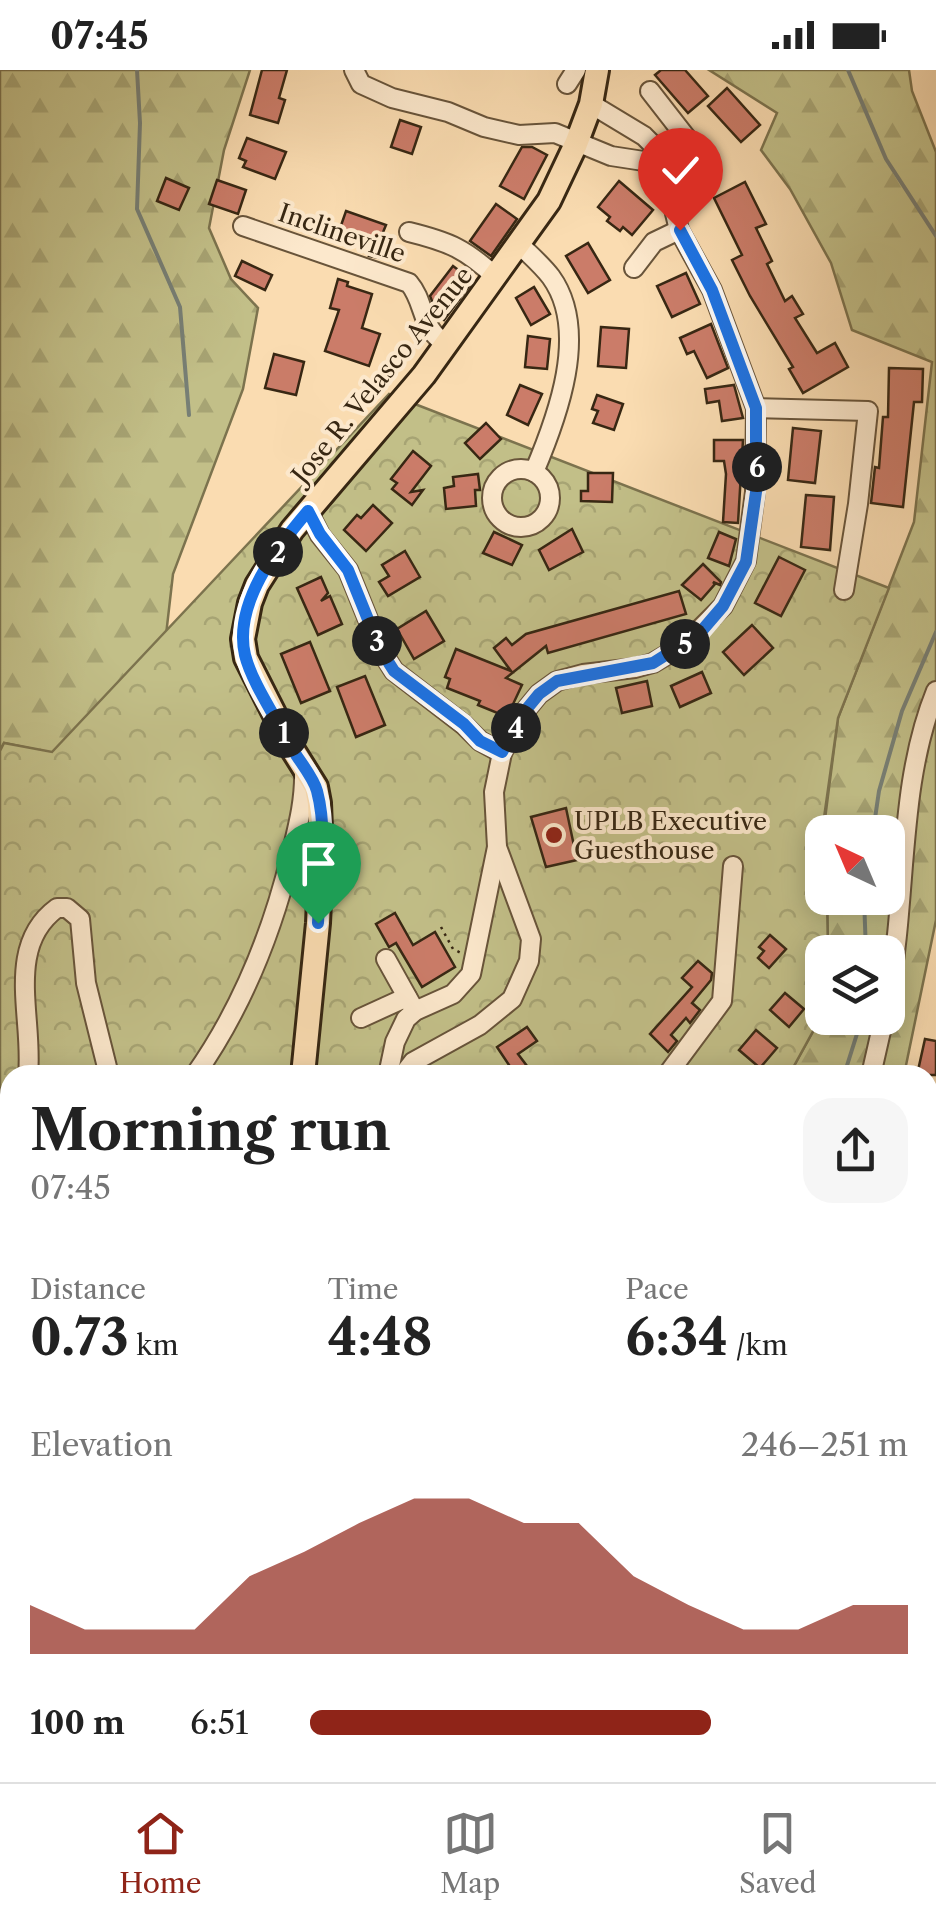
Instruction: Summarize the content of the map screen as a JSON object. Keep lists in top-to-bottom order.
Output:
{
  "streets": {
    "main road": ["Jose R. Velasco Avenue"],
    "street": ["Inclineville"]
  },
  "crossings": [
    ["Inclineville", "Jose R. Velasco Avenue"]
  ],
  "places": ["UPLB Executive Guesthouse"],
  "north": "top left",
  "page": {
    "status": "07:45",
    "pins": [
      "6",
      "2",
      "3",
      "5",
      "4",
      "1"
    ],
    "heading": ["Morning run", "07:45"],
    "stats": [
      ["Distance", "0.73 km"],
      ["Time", "4:48"],
      ["Pace", "6:34 /km"]
    ],
    "chart": ["Elevation", "246–251 m"],
    "list": [
      {
        "name": "100 m",
        "note": "6:51"
      }
    ],
    "tabs": ["Home", "Map", "Saved"]
  }
}
